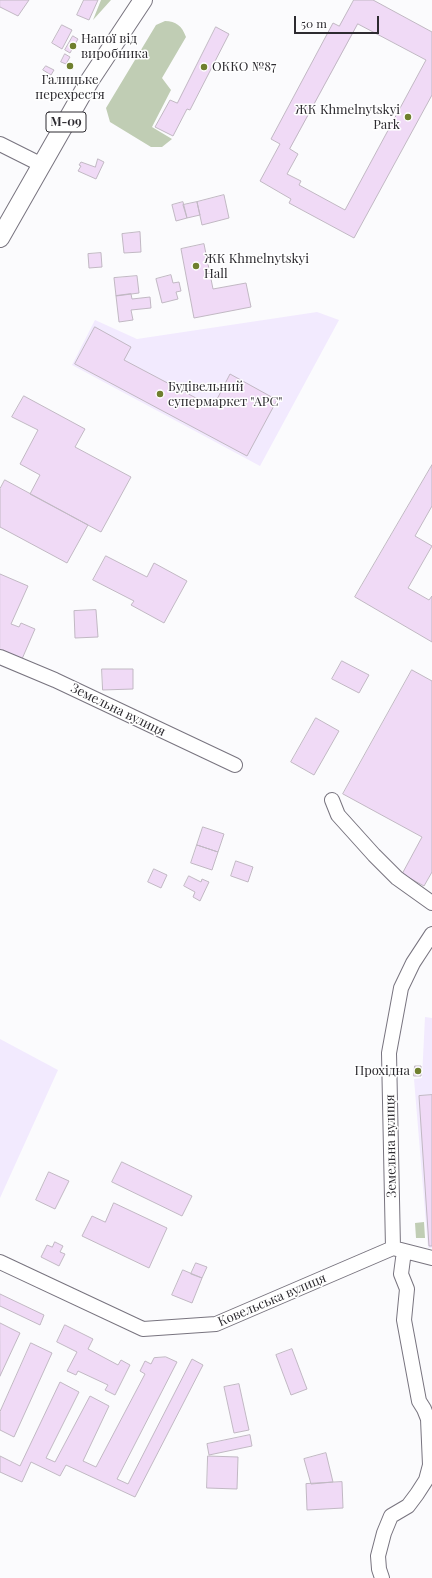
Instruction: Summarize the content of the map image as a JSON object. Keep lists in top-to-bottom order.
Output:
{
  "streets": {
    "main road": ["М-09"],
    "street": ["Земельна вулиця", "Ковельська вулиця"]
  },
  "crossings": [
    ["Земельна вулиця", "Ковельська вулиця"]
  ],
  "places": [
    "Напої від виробника",
    "Галицьке перехрестя",
    "ОККО №87",
    "ЖК Khmelnytskyi Park",
    "ЖК Khmelnytskyi Hall",
    "Будівельний супермаркет \"АРС\"",
    "Прохідна"
  ],
  "scale_bar": "50 m"
}
